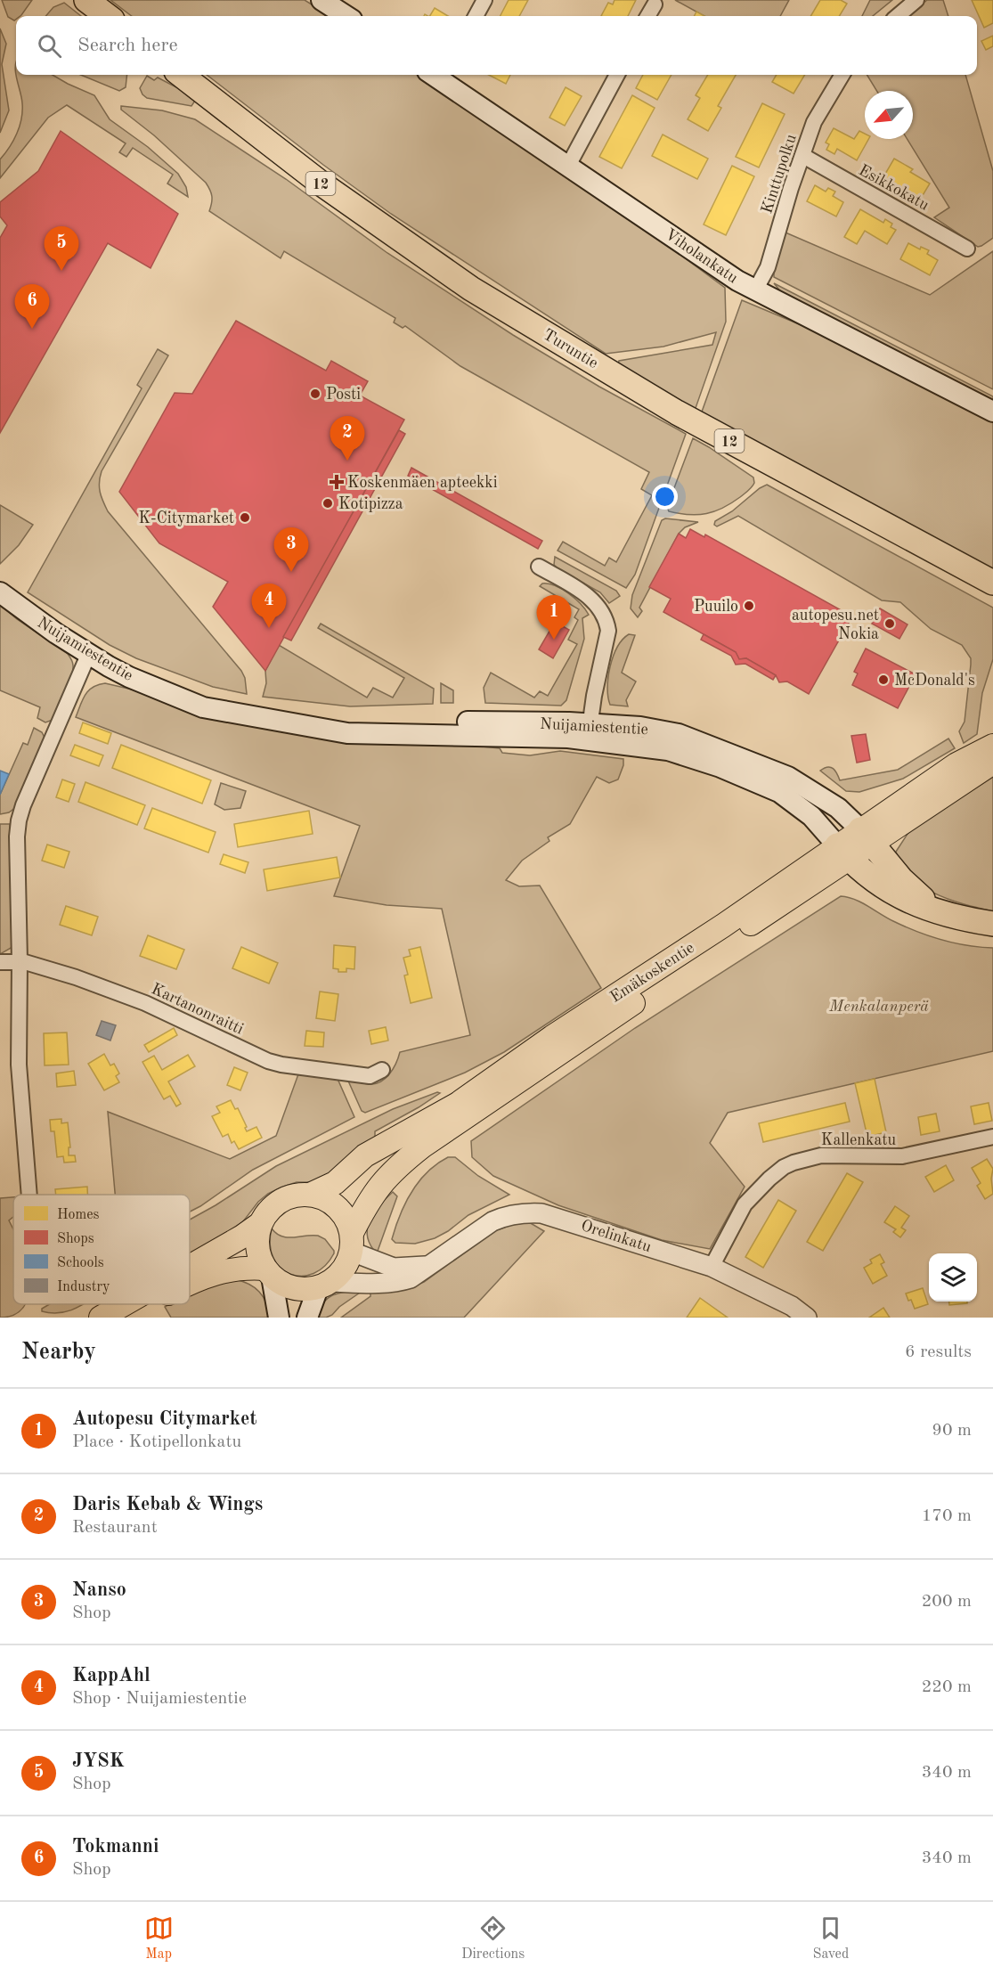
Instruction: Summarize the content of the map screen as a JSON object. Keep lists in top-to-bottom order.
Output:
{
  "streets": {
    "highway": ["12", "Turuntie"],
    "main road": ["Viholankatu", "Nuijamiestentie", "Emäkoskentie"],
    "street": [
      "Kinttupolku",
      "Esikkokatu",
      "Kartanonraitti",
      "Kallenkatu",
      "Orelinkatu"
    ]
  },
  "crossings": [
    ["Kinttupolku", "Esikkokatu"],
    ["Kinttupolku", "Viholankatu"],
    ["Nuijamiestentie", "Emäkoskentie"],
    ["Emäkoskentie", "Orelinkatu"],
    ["Kallenkatu", "Orelinkatu"]
  ],
  "parks": ["Menkalanperä"],
  "places": {
    "other": [
      "Posti",
      "Kotipizza",
      "K-Citymarket",
      "Puuilo",
      "autopesu.net Nokia",
      "McDonald's"
    ],
    "health": ["Koskenmäen apteekki"]
  },
  "legend": [
    "Homes",
    "Shops",
    "Schools",
    "Industry"
  ],
  "north": "bottom left",
  "page": {
    "search": "Search here",
    "pins": [
      "5",
      "6",
      "2",
      "3",
      "4",
      "1"
    ],
    "heading": ["Nearby", "6 results"],
    "list": [
      {
        "mark": "1",
        "name": "Autopesu Citymarket",
        "note": "Place · Kotipellonkatu",
        "value": "90 m"
      },
      {
        "mark": "2",
        "name": "Daris Kebab & Wings",
        "note": "Restaurant",
        "value": "170 m"
      },
      {
        "mark": "3",
        "name": "Nanso",
        "note": "Shop",
        "value": "200 m"
      },
      {
        "mark": "4",
        "name": "KappAhl",
        "note": "Shop · Nuijamiestentie",
        "value": "220 m"
      },
      {
        "mark": "5",
        "name": "JYSK",
        "note": "Shop",
        "value": "340 m"
      },
      {
        "mark": "6",
        "name": "Tokmanni",
        "note": "Shop",
        "value": "340 m"
      }
    ],
    "nav": ["Map", "Directions", "Saved"]
  }
}
